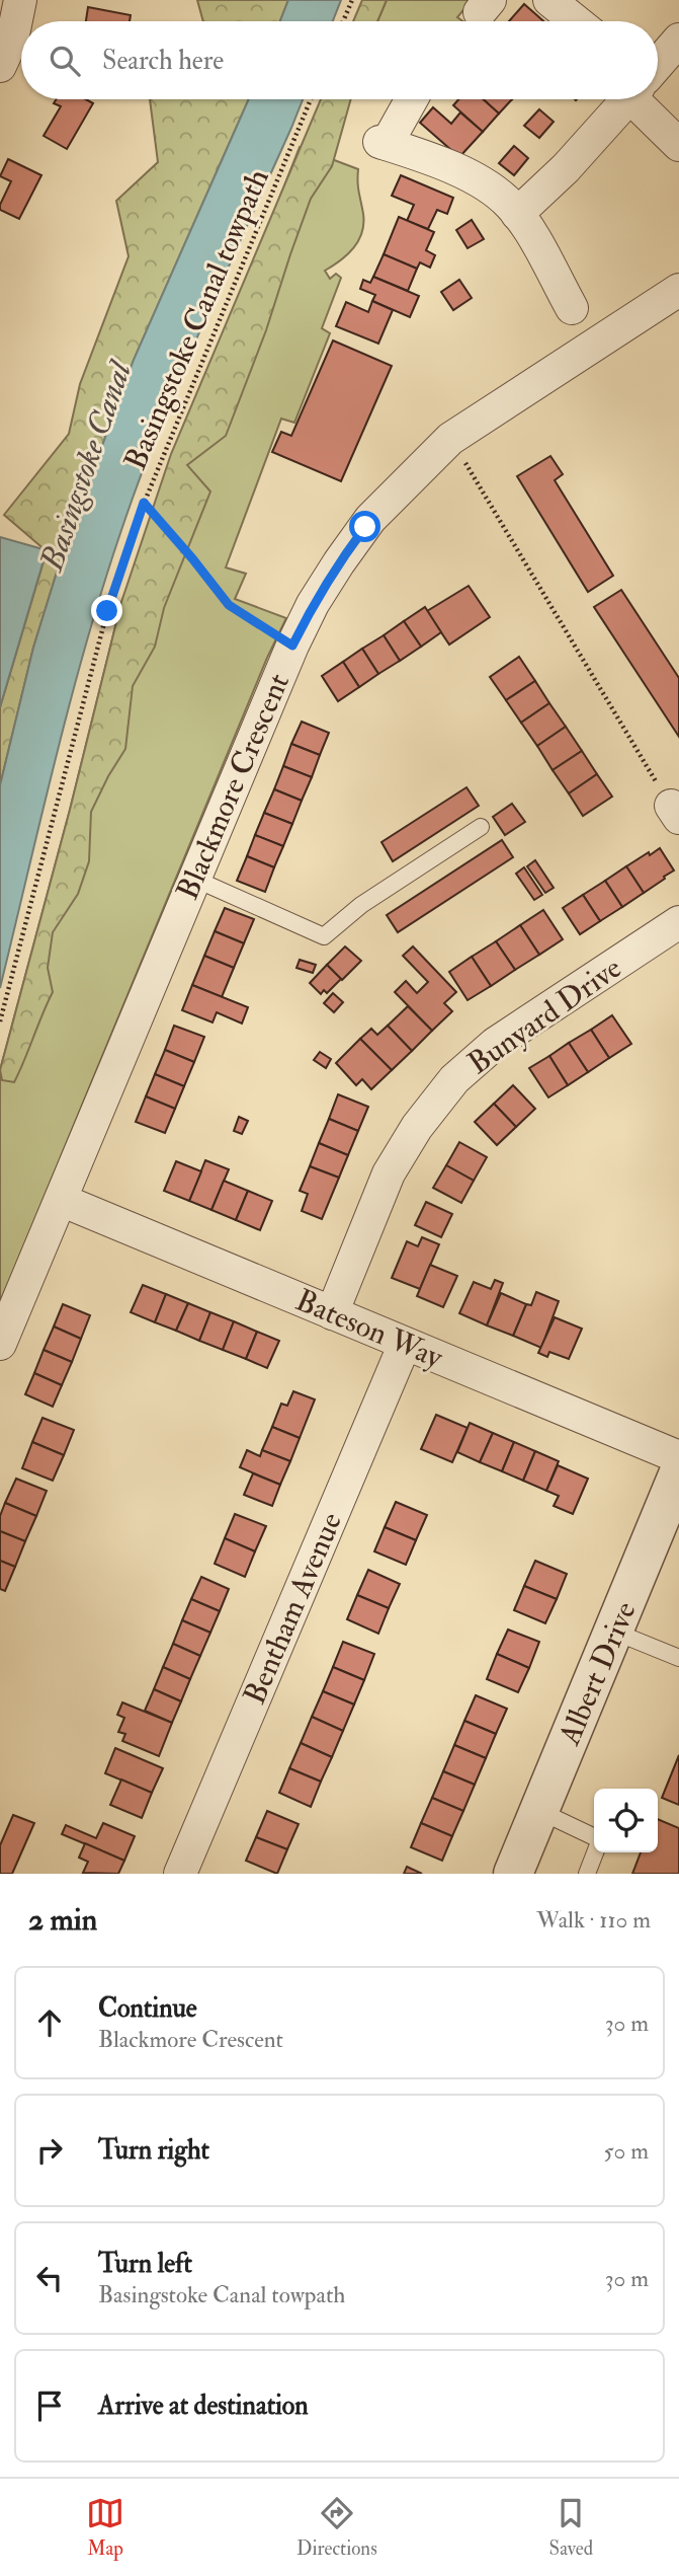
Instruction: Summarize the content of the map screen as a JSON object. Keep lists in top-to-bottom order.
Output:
{
  "streets": {
    "street": [
      "Blackmore Crescent",
      "Bunyard Drive",
      "Bateson Way",
      "Bentham Avenue",
      "Albert Drive"
    ],
    "path": ["Basingstoke Canal towpath"]
  },
  "crossings": [
    ["Blackmore Crescent", "Bateson Way"],
    ["Bunyard Drive", "Bateson Way"],
    ["Bateson Way", "Bentham Avenue"]
  ],
  "water": ["Basingstoke Canal"],
  "page": {
    "search": "Search here",
    "heading": ["2 min", "Walk · 110 m"],
    "list": [
      ["Continue", "Blackmore Crescent", "30 m"],
      ["Turn right", "50 m"],
      ["Turn left", "Basingstoke Canal towpath", "30 m"],
      "Arrive at destination"
    ],
    "nav": ["Map", "Directions", "Saved"]
  }
}
